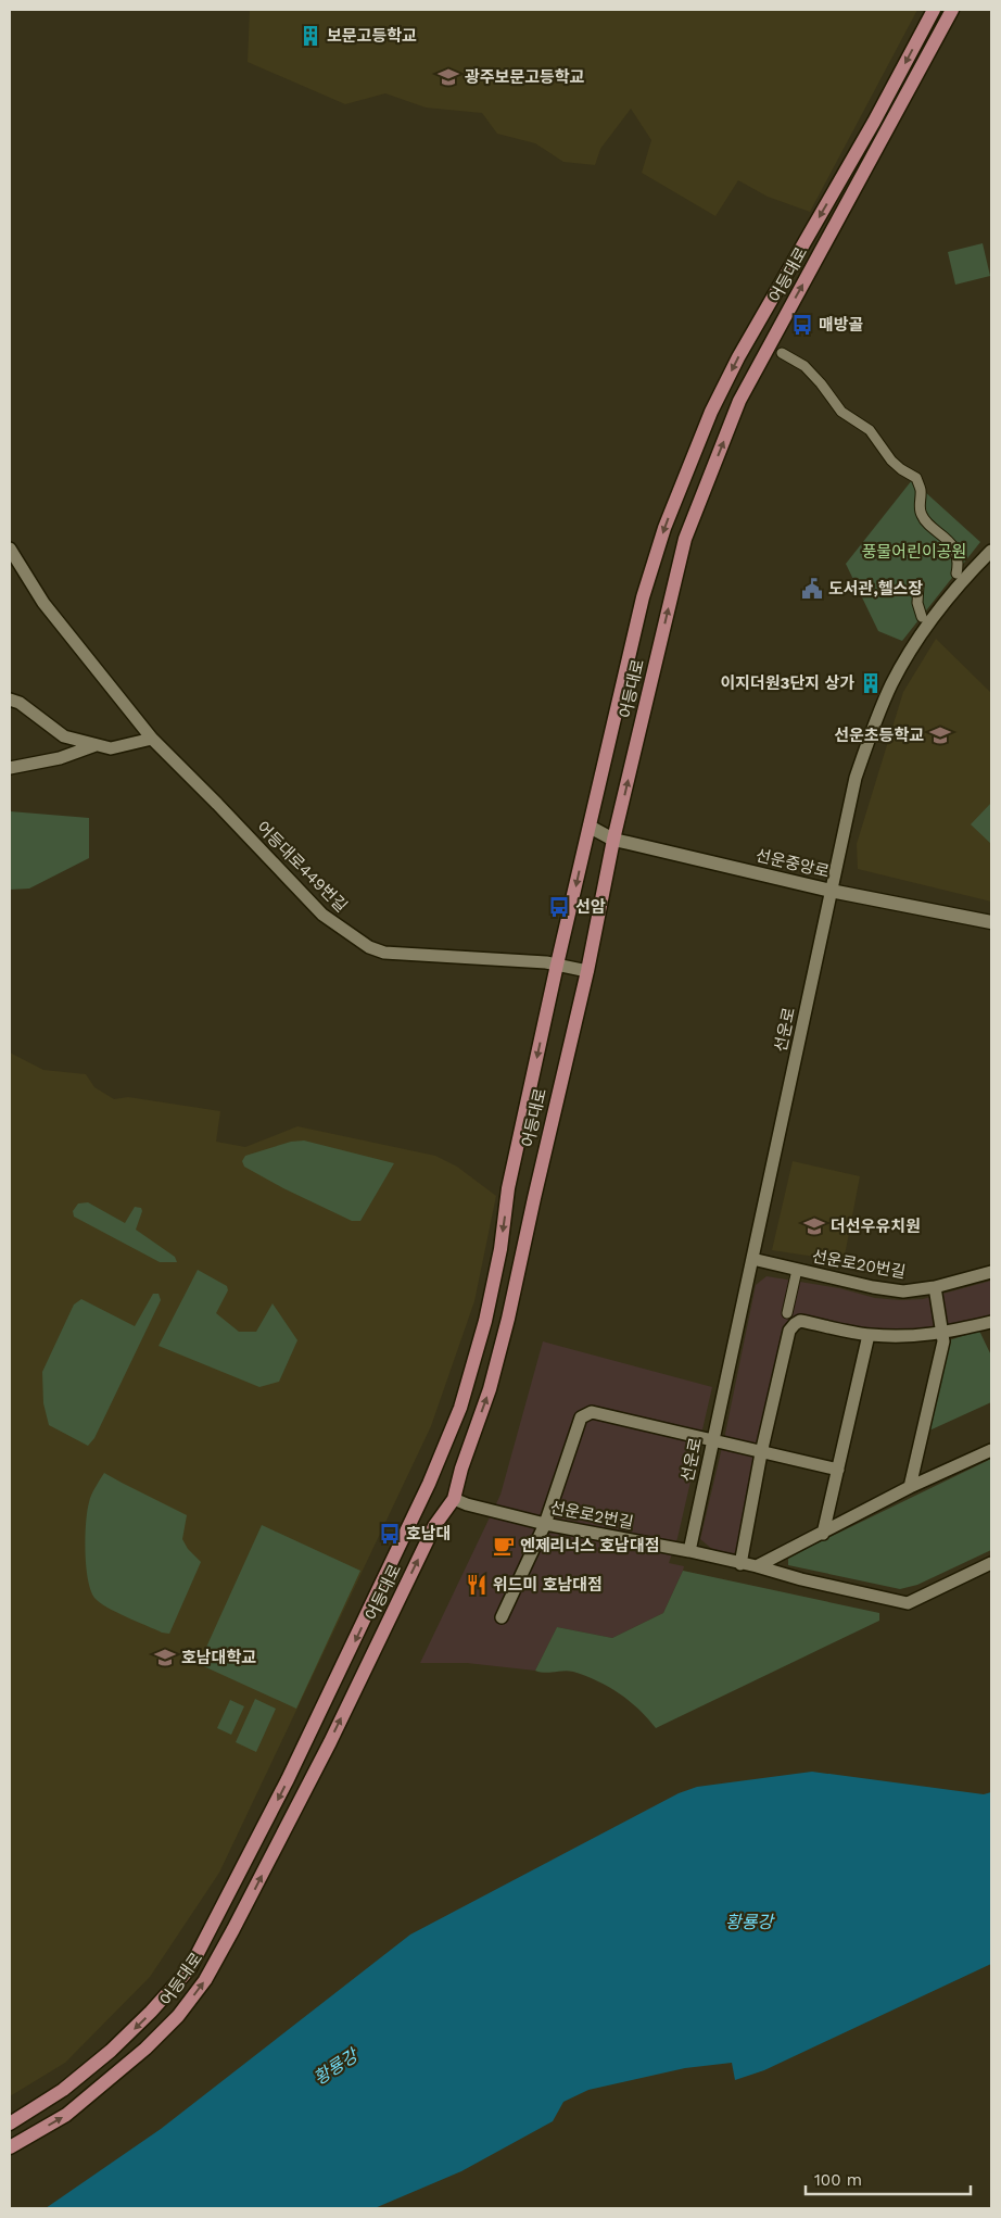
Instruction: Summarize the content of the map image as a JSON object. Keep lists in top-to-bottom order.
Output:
{
  "streets": {
    "main road": ["어등대로"],
    "street": [
      "선운중앙로",
      "어등대로449번길",
      "선운로",
      "선운로20번길",
      "선운로2번길"
    ]
  },
  "crossings": [
    ["어등대로", "선운중앙로"],
    ["어등대로", "어등대로449번길"],
    ["어등대로", "선운로2번길"],
    ["선운중앙로", "선운로"],
    ["선운로", "선운로20번길"],
    ["선운로", "선운로2번길"]
  ],
  "water": ["황룡강"],
  "parks": ["풍물어린이공원"],
  "places": {
    "building": ["보문고등학교", "이지더원3단지 상가"],
    "school or university": [
      "광주보문고등학교",
      "선운초등학교",
      "더선우유치원",
      "호남대학교"
    ],
    "bus stop": ["매방골", "선암", "호남대"],
    "public building": ["도서관,헬스장"],
    "cafe": ["엔제리너스 호남대점"],
    "restaurant": ["위드미 호남대점"]
  },
  "scale_bar": "100 m"
}
